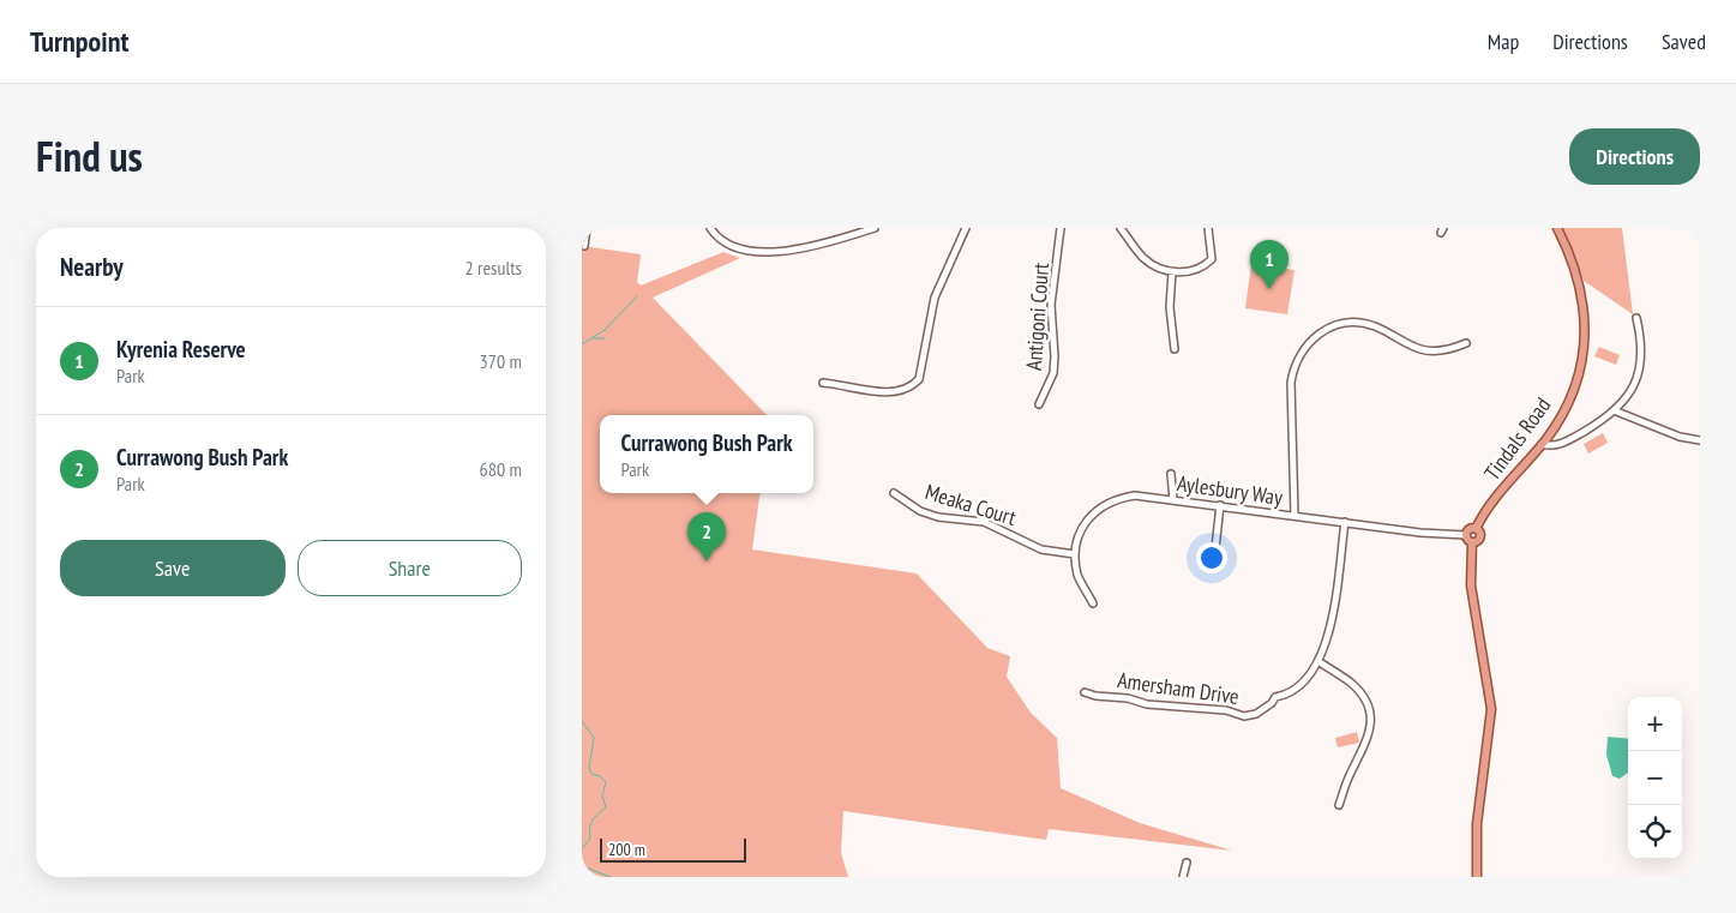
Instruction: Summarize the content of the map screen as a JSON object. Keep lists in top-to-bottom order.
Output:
{
  "streets": {
    "main road": ["Tindals Road"],
    "street": [
      "Antigoni Court",
      "Aylesbury Way",
      "Meaka Court",
      "Amersham Drive"
    ]
  },
  "crossings": [
    ["Aylesbury Way", "Meaka Court"],
    ["Aylesbury Way", "Amersham Drive"]
  ],
  "scale_bar": "200 m",
  "page": {
    "header": "Turnpoint",
    "nav": ["Map", "Directions", "Saved"],
    "title": "Find us",
    "buttons": [
      "Directions",
      ["Save", "Share"]
    ],
    "heading": ["Nearby", "2 results"],
    "pins": ["1", "2"],
    "list": [
      {
        "mark": "1",
        "name": "Kyrenia Reserve",
        "note": "Park",
        "value": "370 m"
      },
      {
        "mark": "2",
        "name": "Currawong Bush Park",
        "note": "Park",
        "value": "680 m"
      }
    ],
    "popup": ["Currawong Bush Park", "Park"],
    "map_buttons": ["+", "−"],
    "scale": "200 m"
  }
}
